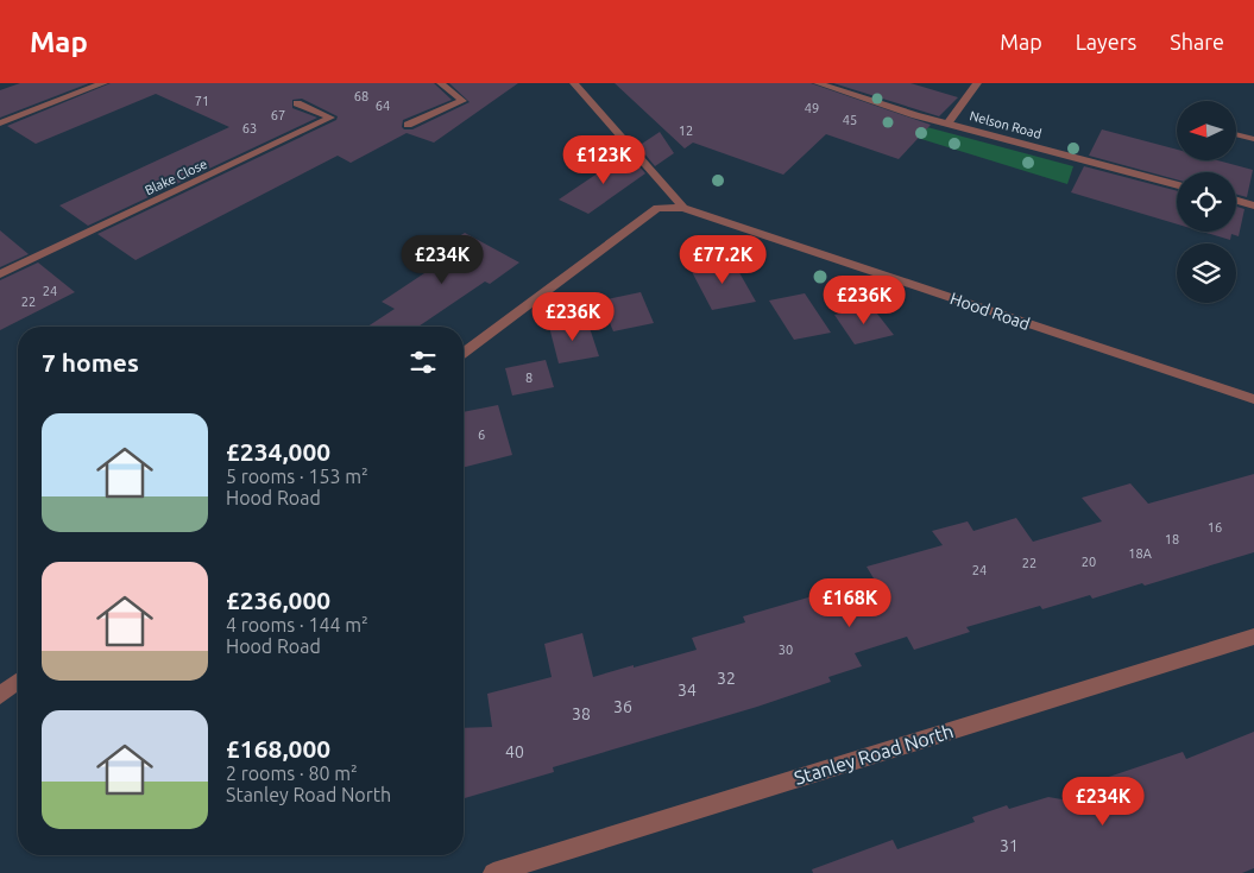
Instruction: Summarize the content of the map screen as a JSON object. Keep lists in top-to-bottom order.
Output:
{
  "streets": {
    "street": [
      "Nelson Road",
      "Blake Close",
      "Hood Road",
      "Stanley Road North"
    ]
  },
  "house_numbers": [
    "68",
    "71",
    "64",
    "49",
    "67",
    "45",
    "63",
    "12",
    "24",
    "22",
    "8",
    "6",
    "16",
    "18",
    "18A",
    "20",
    "22",
    "24",
    "30",
    "32",
    "34",
    "36",
    "38",
    "40",
    "31"
  ],
  "north": "left",
  "page": {
    "header": "Map",
    "nav": ["Map", "Layers", "Share"],
    "price": [
      "£123K",
      "£234K",
      "£77.2K",
      "£236K",
      "£236K",
      "£168K",
      "£234K"
    ],
    "heading": "7 homes",
    "list": [
      {
        "name": "£234,000",
        "note": "5 rooms · 153 m² · Hood Road"
      },
      {
        "name": "£236,000",
        "note": "4 rooms · 144 m² · Hood Road"
      },
      {
        "name": "£168,000",
        "note": "2 rooms · 80 m² · Stanley Road North"
      }
    ]
  }
}
